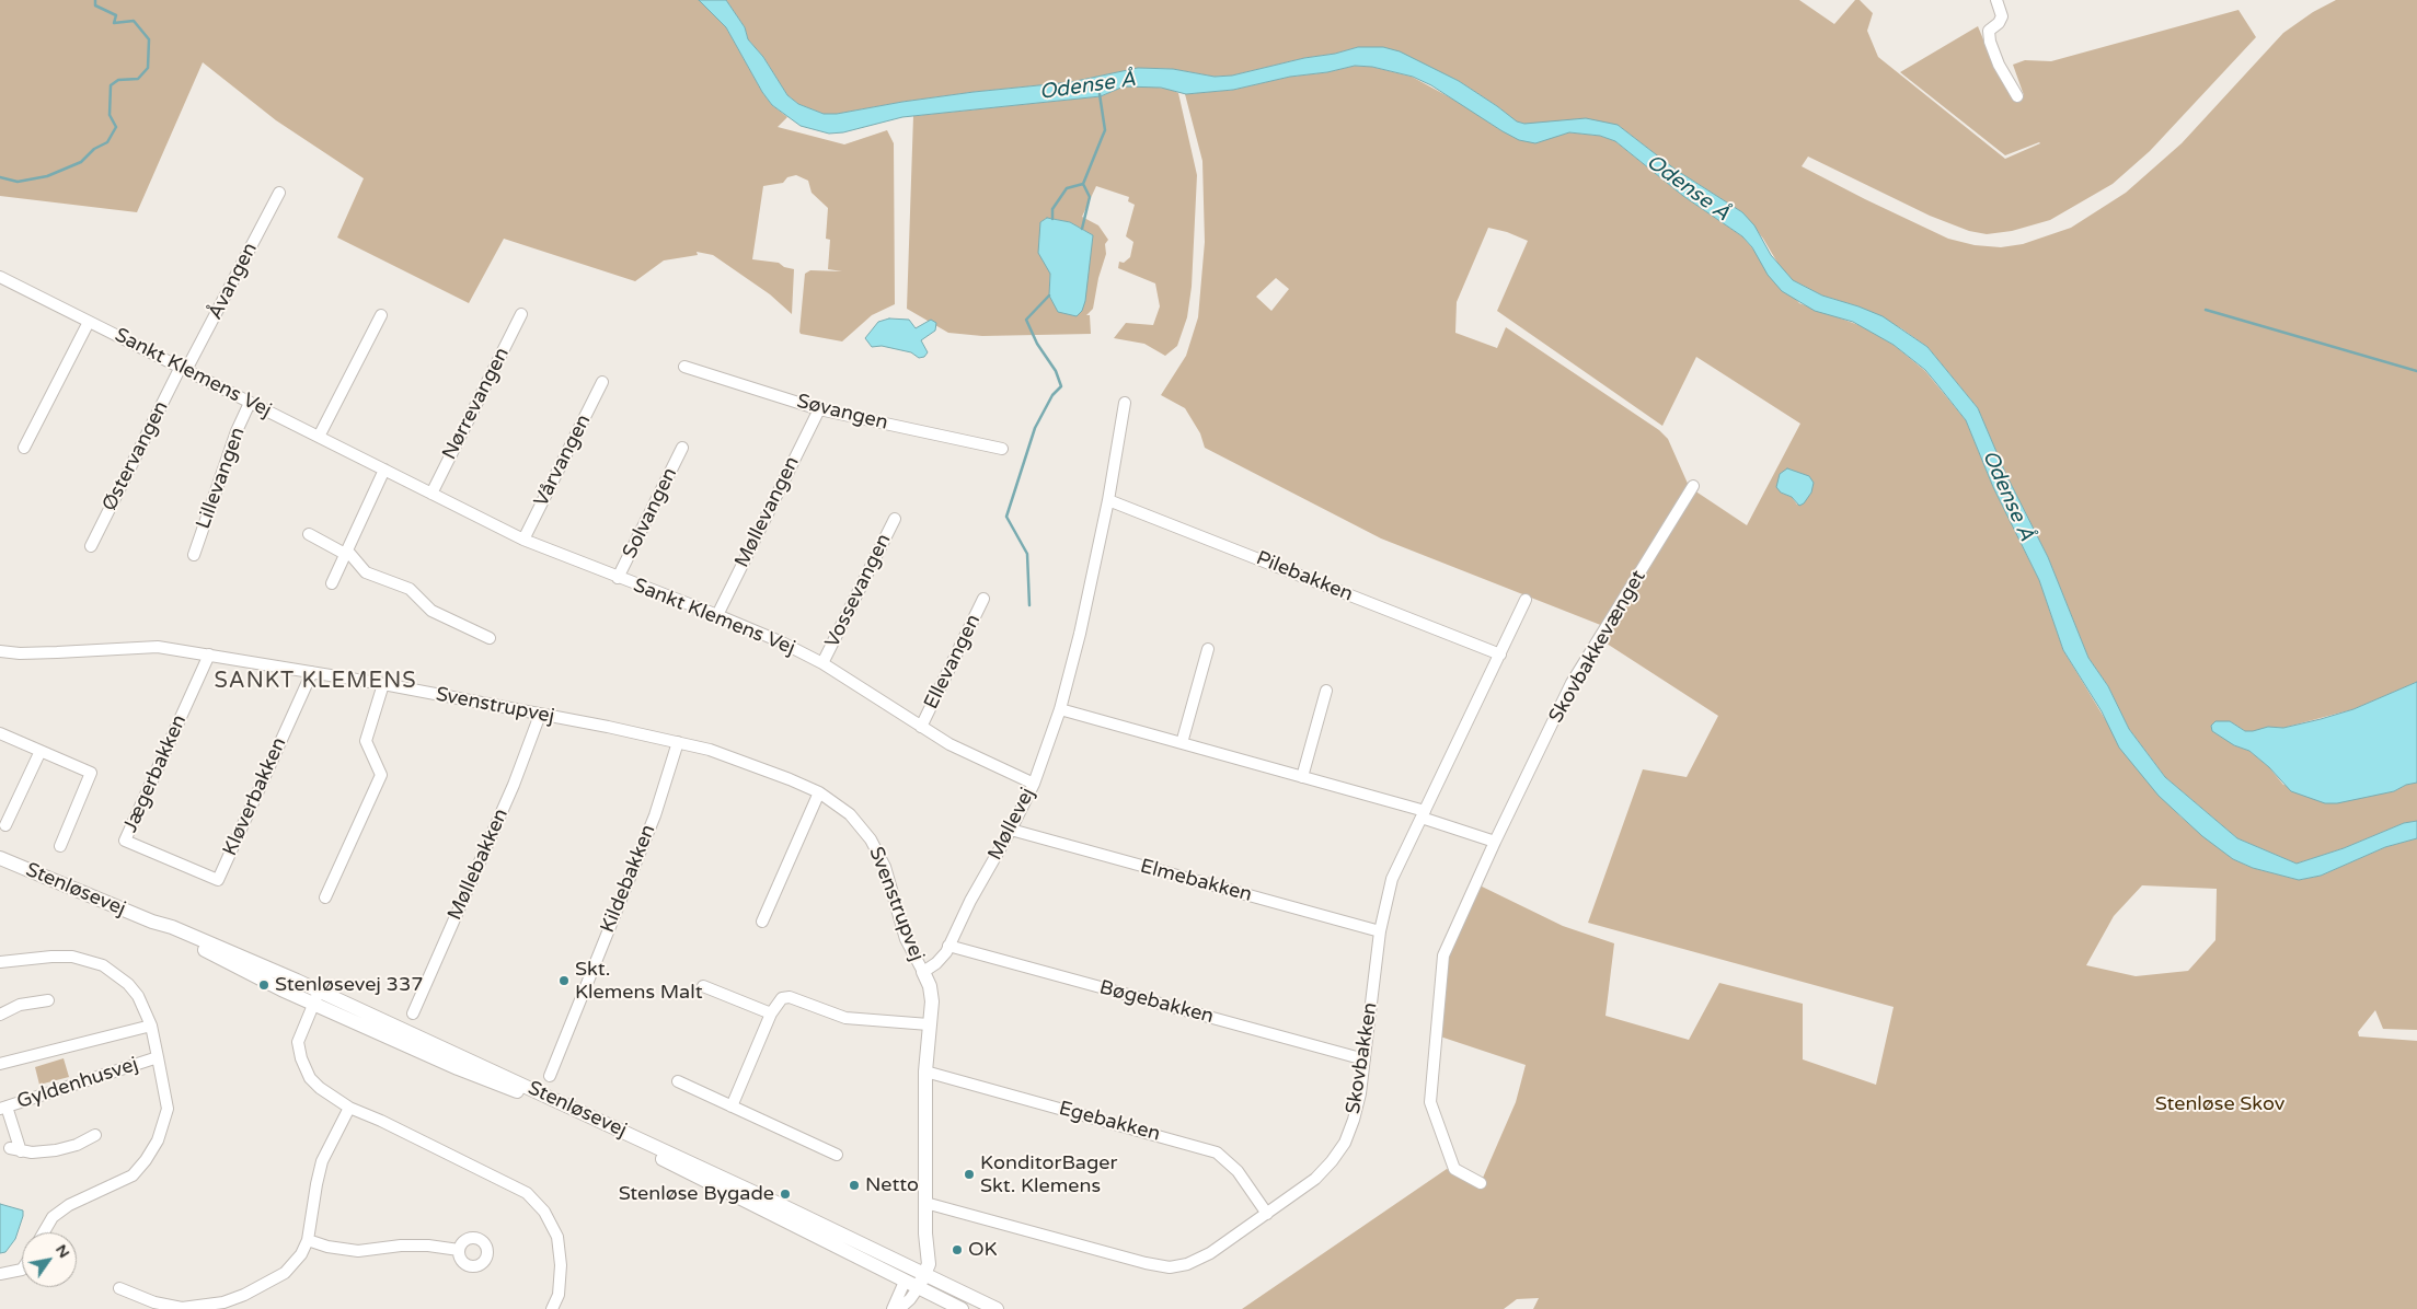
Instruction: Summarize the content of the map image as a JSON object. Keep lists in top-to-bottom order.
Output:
{
  "streets": {
    "street": [
      "Åvangen",
      "Sankt Klemens Vej",
      "Nørrevangen",
      "Søvangen",
      "Østervangen",
      "Vårvangen",
      "Lillevangen",
      "Møllevangen",
      "Solvangen",
      "Pilebakken",
      "Vossevangen",
      "Skovbakkevænget",
      "Ellevangen",
      "Svenstrupvej",
      "Jægerbakken",
      "Kløverbakken",
      "Møllevej",
      "Møllebakken",
      "Kildebakken",
      "Elmebakken",
      "Stenløsevej",
      "Bøgebakken",
      "Skovbakken",
      "Gyldenhusvej",
      "Egebakken"
    ]
  },
  "crossings": [
    ["Åvangen", "Sankt Klemens Vej"],
    ["Åvangen", "Østervangen"],
    ["Sankt Klemens Vej", "Nørrevangen"],
    ["Sankt Klemens Vej", "Østervangen"],
    ["Sankt Klemens Vej", "Vårvangen"],
    ["Sankt Klemens Vej", "Lillevangen"],
    ["Sankt Klemens Vej", "Møllevangen"],
    ["Sankt Klemens Vej", "Solvangen"],
    ["Sankt Klemens Vej", "Vossevangen"],
    ["Sankt Klemens Vej", "Ellevangen"],
    ["Sankt Klemens Vej", "Møllevej"],
    ["Søvangen", "Møllevangen"],
    ["Pilebakken", "Møllevej"],
    ["Pilebakken", "Skovbakken"],
    ["Svenstrupvej", "Jægerbakken"],
    ["Svenstrupvej", "Kløverbakken"],
    ["Svenstrupvej", "Møllevej"],
    ["Svenstrupvej", "Møllebakken"],
    ["Svenstrupvej", "Kildebakken"],
    ["Jægerbakken", "Kløverbakken"],
    ["Møllevej", "Elmebakken"],
    ["Møllevej", "Bøgebakken"],
    ["Elmebakken", "Skovbakken"],
    ["Bøgebakken", "Skovbakken"],
    ["Skovbakken", "Egebakken"]
  ],
  "districts": ["SANKT KLEMENS"],
  "water": ["Odense Å"],
  "parks": ["Stenløse Skov"],
  "places": [
    "Skt. Klemens Malt",
    "Stenløsevej 337",
    "KonditorBager Skt. Klemens",
    "Netto",
    "Stenløse Bygade",
    "OK"
  ],
  "north": "top right"
}
